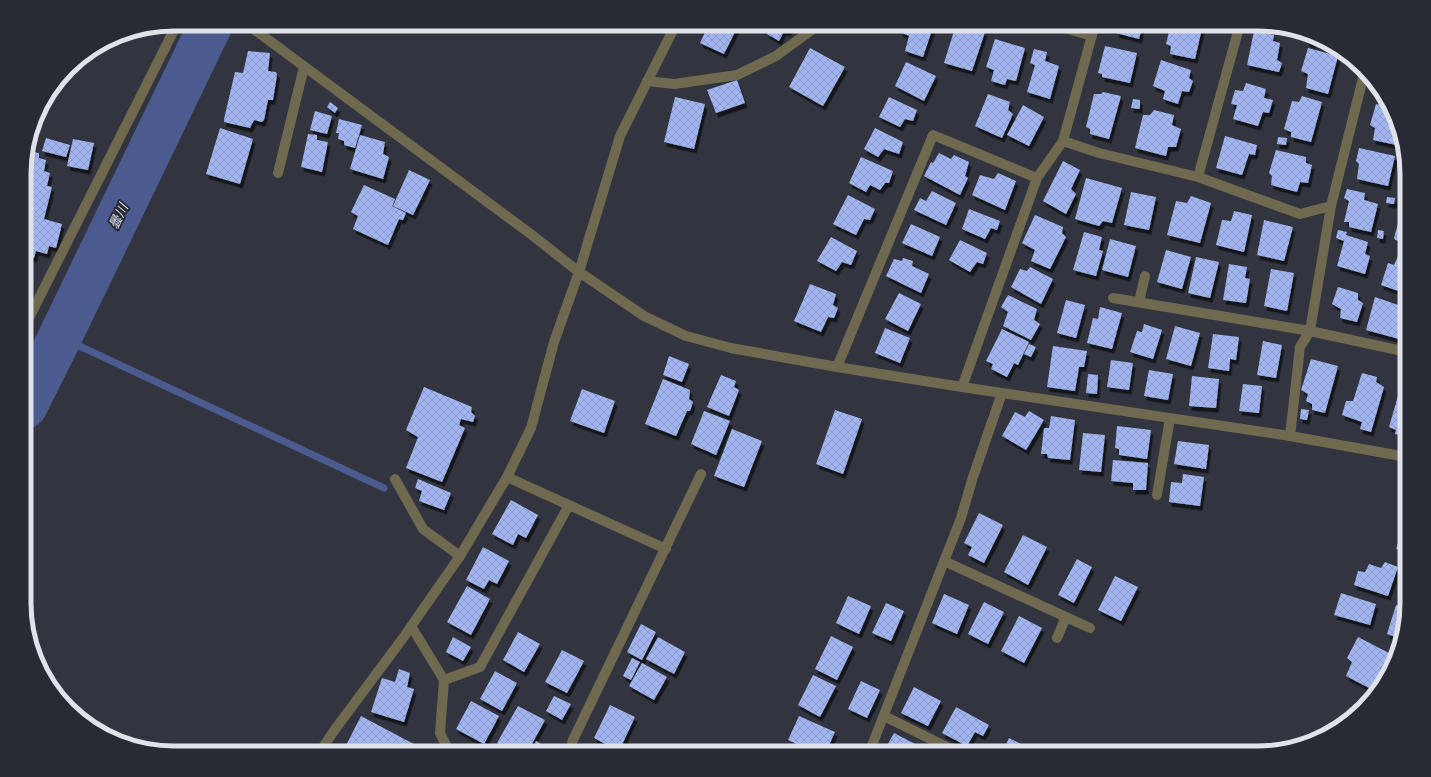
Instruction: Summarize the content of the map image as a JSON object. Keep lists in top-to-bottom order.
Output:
{
  "water": ["曇川"]
}
